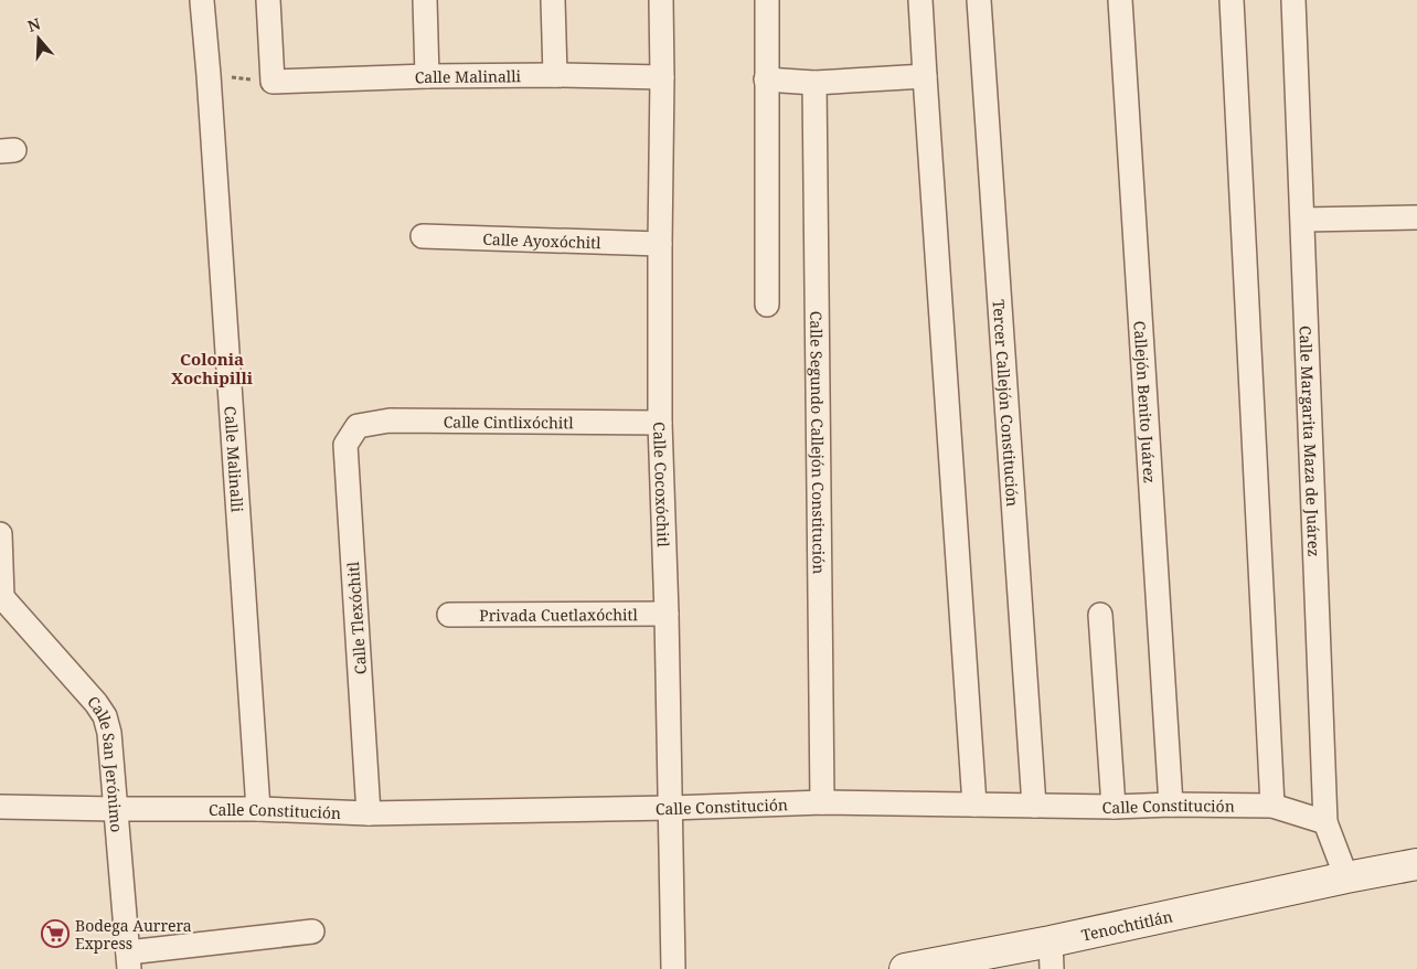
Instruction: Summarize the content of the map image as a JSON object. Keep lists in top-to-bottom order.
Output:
{
  "streets": {
    "main road": ["Tenochtitlán"],
    "street": [
      "Calle Malinalli",
      "Calle Ayoxóchitl",
      "Tercer Callejón Constitución",
      "Callejón Benito Juárez",
      "Calle Cintlixóchitl",
      "Calle Margarita Maza de Juárez",
      "Calle Segundo Callejón Constitución",
      "Calle Cocoxóchitl",
      "Privada Cuetlaxóchitl",
      "Calle Tlexóchitl",
      "Calle San Jerónimo",
      "Calle Constitución"
    ]
  },
  "crossings": [
    ["Calle Malinalli", "Calle Cocoxóchitl"],
    ["Calle Malinalli", "Calle Constitución"],
    ["Calle Ayoxóchitl", "Calle Cocoxóchitl"],
    ["Tercer Callejón Constitución", "Calle Constitución"],
    ["Callejón Benito Juárez", "Calle Constitución"],
    ["Calle Cintlixóchitl", "Calle Cocoxóchitl"],
    ["Calle Cintlixóchitl", "Calle Tlexóchitl"],
    ["Calle Margarita Maza de Juárez", "Calle Constitución"],
    ["Calle Margarita Maza de Juárez", "Tenochtitlán"],
    ["Calle Segundo Callejón Constitución", "Calle Constitución"],
    ["Calle Cocoxóchitl", "Privada Cuetlaxóchitl"],
    ["Calle Cocoxóchitl", "Calle Constitución"],
    ["Calle Tlexóchitl", "Calle Constitución"],
    ["Calle San Jerónimo", "Calle Constitución"]
  ],
  "districts": ["Colonia Xochipilli"],
  "places": {
    "supermarket": ["Bodega Aurrera Express"]
  },
  "north": "top"
}
